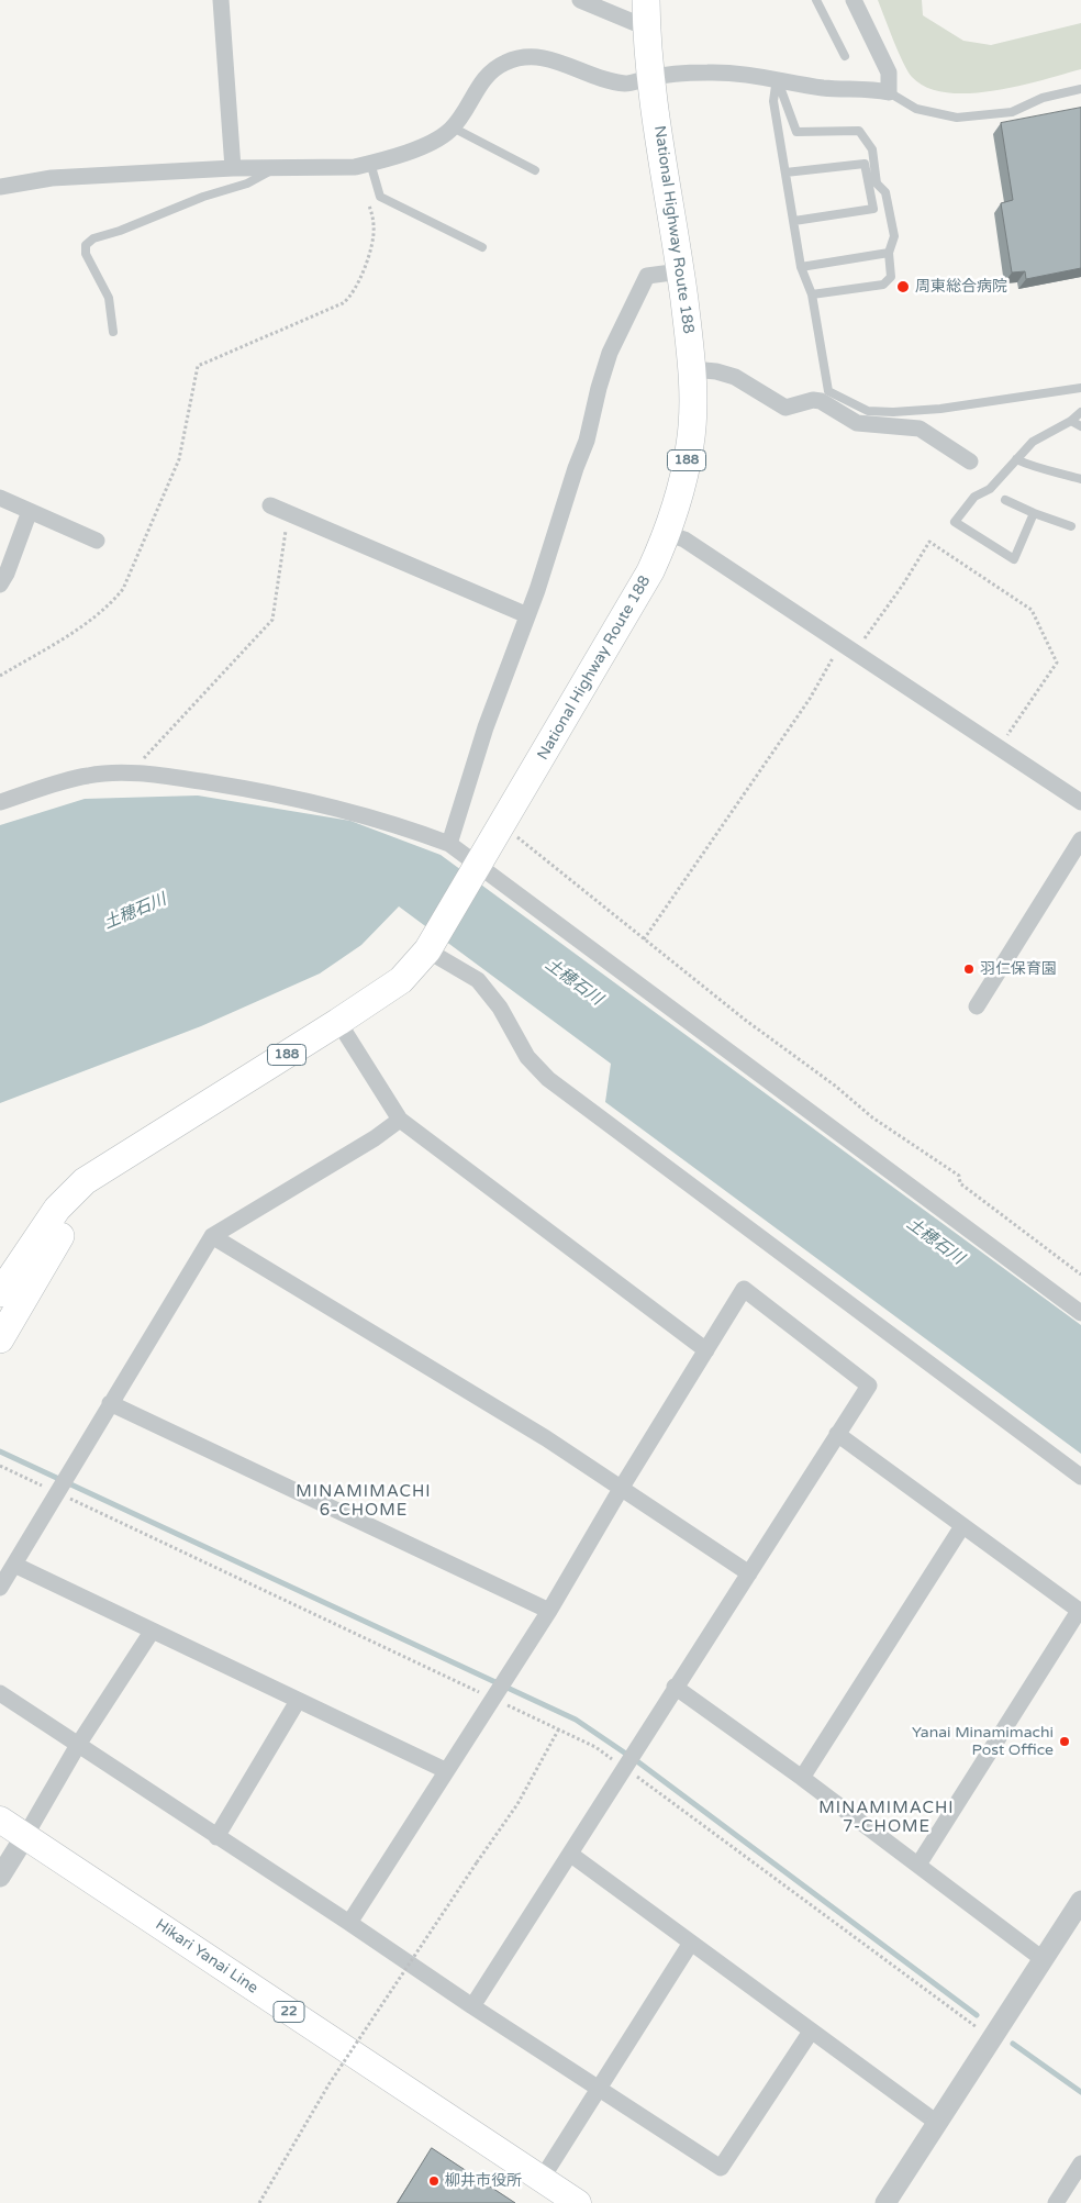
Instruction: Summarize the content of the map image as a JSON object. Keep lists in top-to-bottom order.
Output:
{
  "streets": {
    "highway": ["National Highway Route 188", "188"],
    "main road": ["Hikari Yanai Line", "22"]
  },
  "districts": ["MINAMIMACHI 6-CHOME", "MINAMIMACHI 7-CHOME"],
  "water": ["土穂石川"],
  "places": [
    "周東総合病院",
    "羽仁保育園",
    "Yanai Minamimachi Post Office",
    "柳井市役所"
  ]
}
